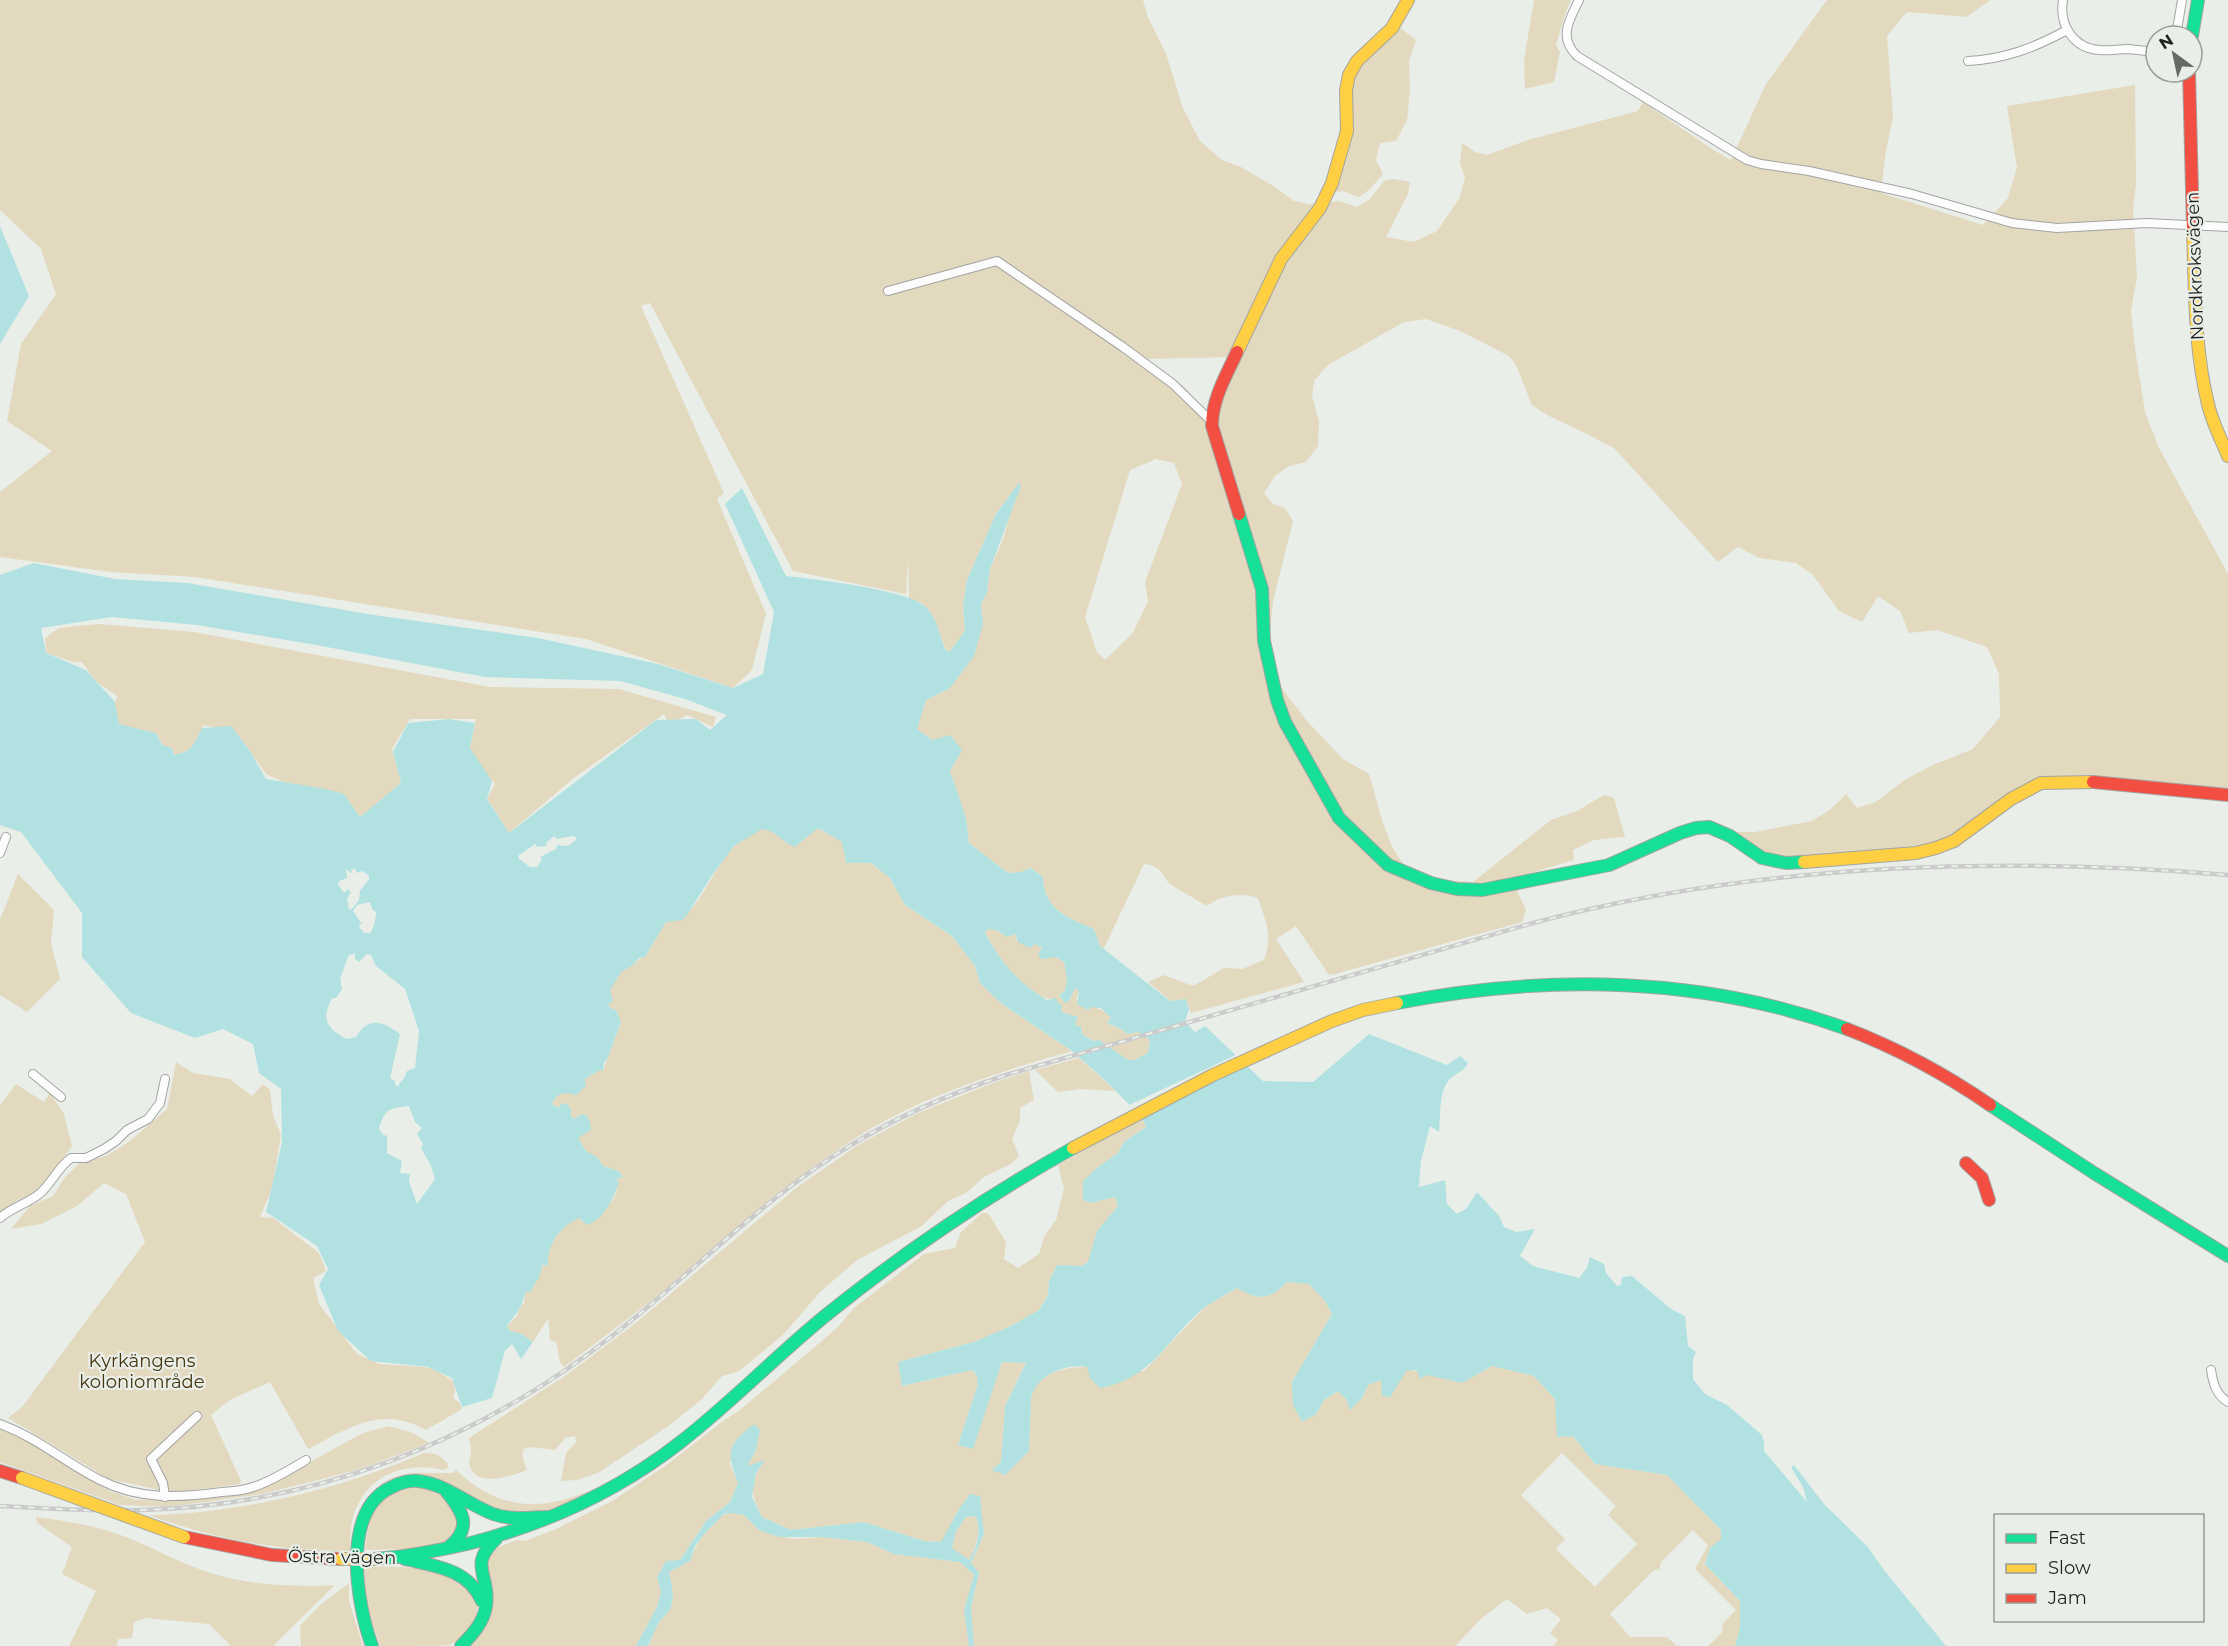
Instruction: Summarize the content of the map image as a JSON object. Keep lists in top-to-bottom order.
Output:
{
  "streets": {
    "street": ["Nordkroksvägen", "Östra vägen"]
  },
  "parks": ["Kyrkängens koloniområde"],
  "legend": ["Fast", "Slow", "Jam"],
  "north": "top left"
}
